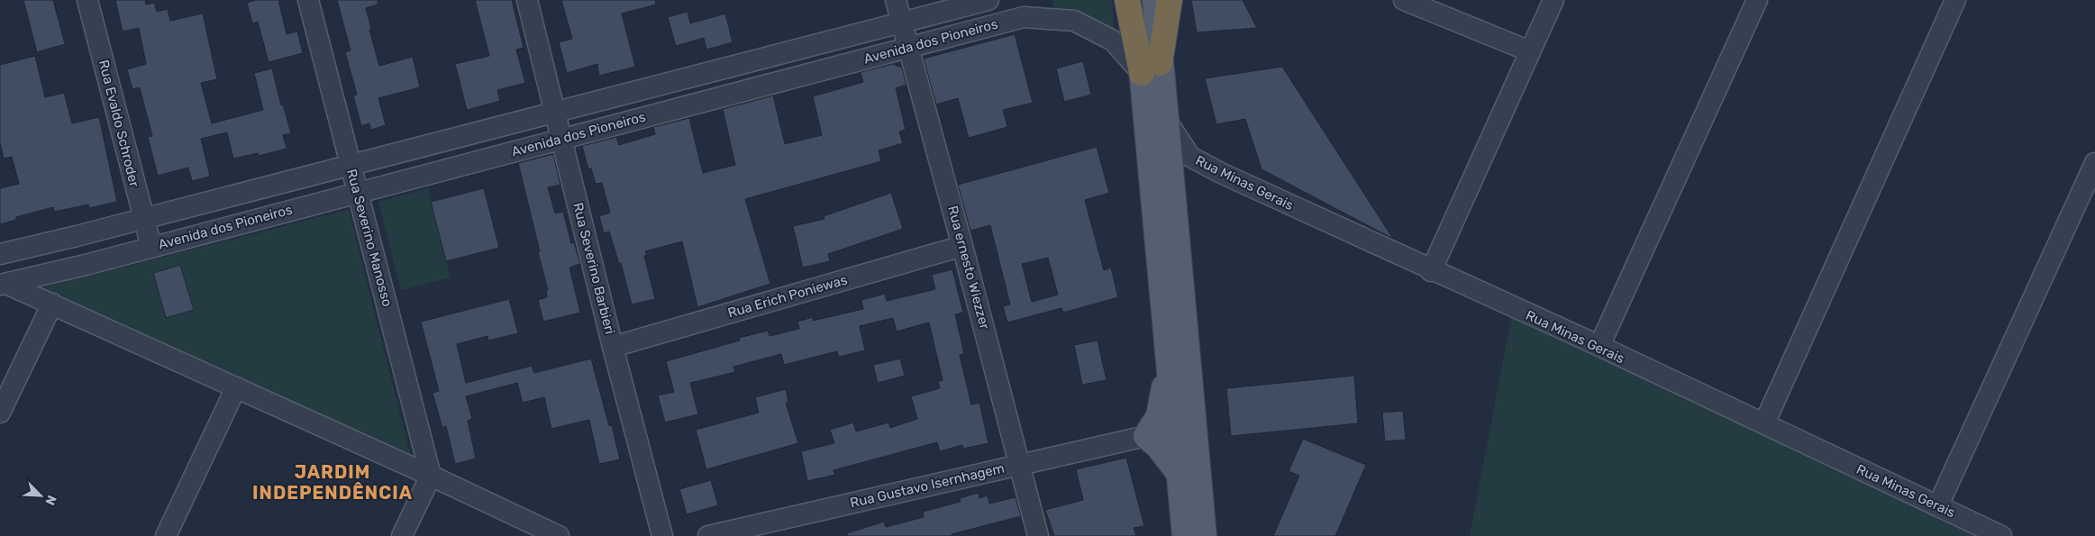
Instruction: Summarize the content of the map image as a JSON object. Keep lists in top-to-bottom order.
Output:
{
  "streets": {
    "street": [
      "Avenida dos Pioneiros",
      "Rua Evaldo Schroder",
      "Rua Minas Gerais",
      "Rua Severino Manosso",
      "Rua ernesto Wiezzer",
      "Rua Severino Barbieri",
      "Rua Erich Poniewas",
      "Rua Gustavo Isernhagem"
    ]
  },
  "crossings": [
    ["Avenida dos Pioneiros", "Rua Evaldo Schroder"],
    ["Avenida dos Pioneiros", "Rua Severino Manosso"],
    ["Avenida dos Pioneiros", "Rua ernesto Wiezzer"],
    ["Avenida dos Pioneiros", "Rua Severino Barbieri"],
    ["Rua ernesto Wiezzer", "Rua Erich Poniewas"],
    ["Rua ernesto Wiezzer", "Rua Gustavo Isernhagem"],
    ["Rua Severino Barbieri", "Rua Erich Poniewas"]
  ],
  "districts": ["JARDIM INDEPENDÊNCIA"],
  "north": "bottom right"
}
